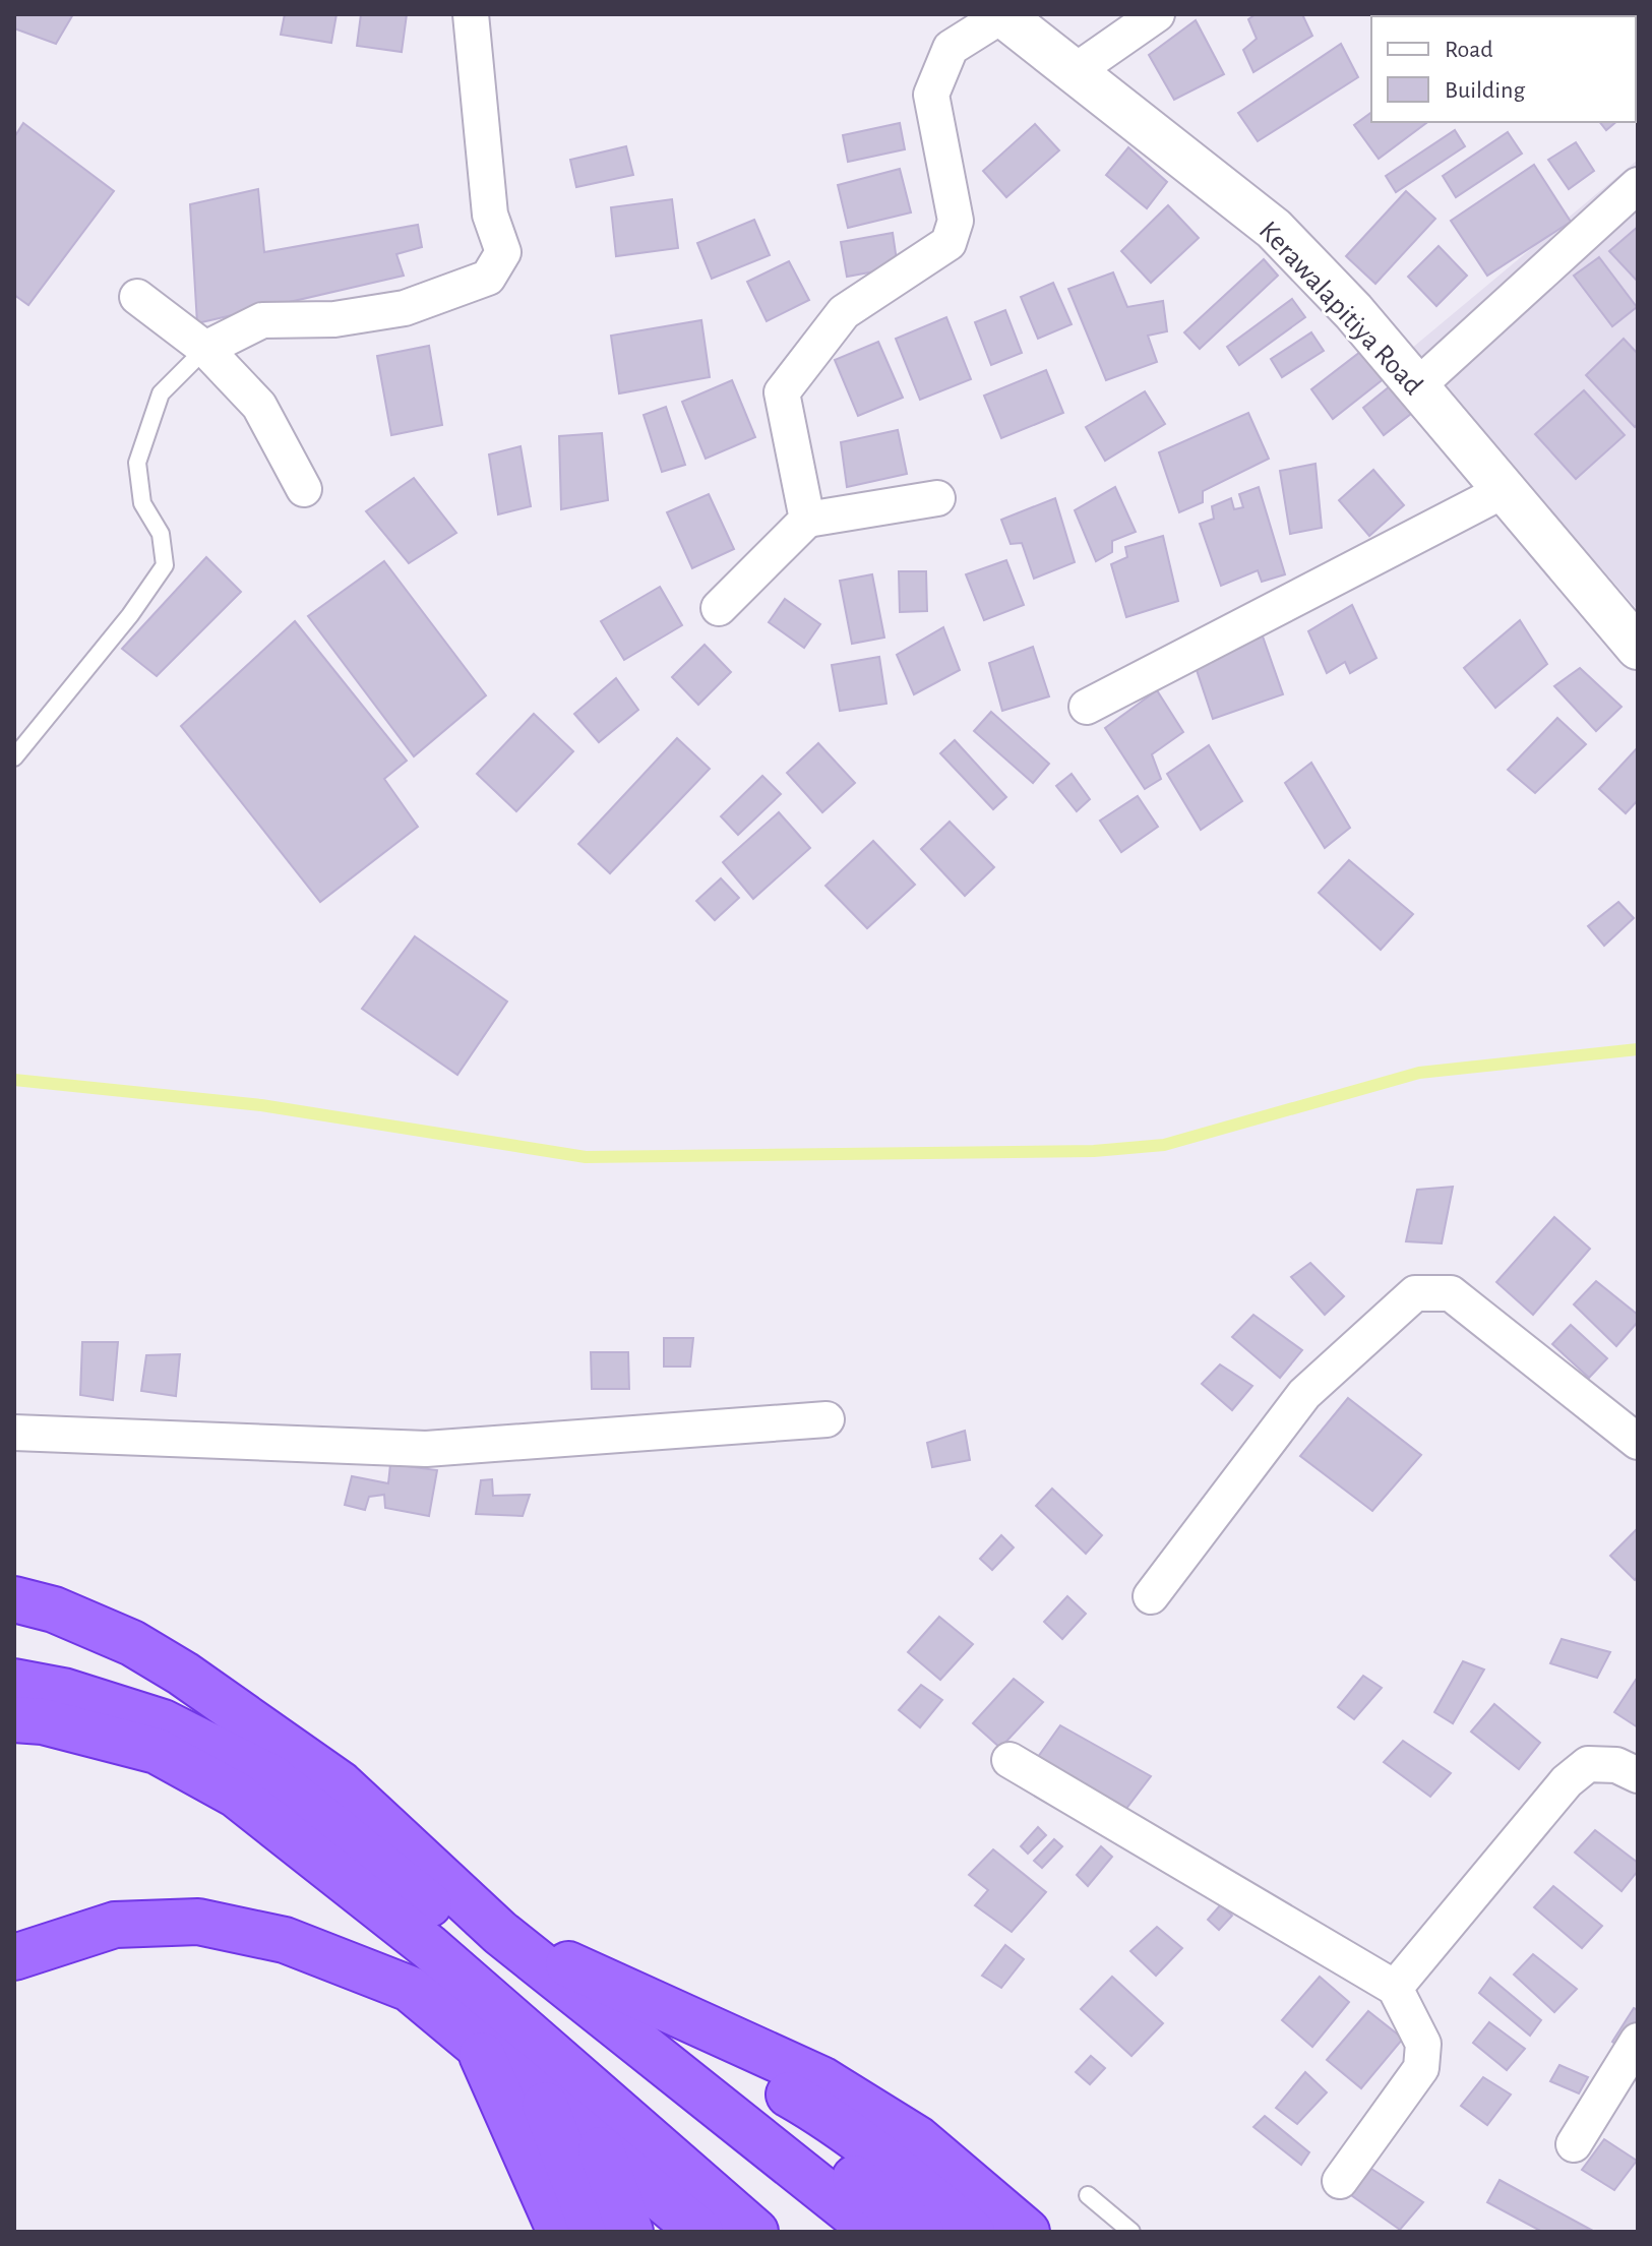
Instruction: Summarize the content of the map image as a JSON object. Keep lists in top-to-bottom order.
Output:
{
  "streets": {
    "street": ["Kerawalapitiya Road"]
  },
  "legend": ["Road", "Building"]
}
